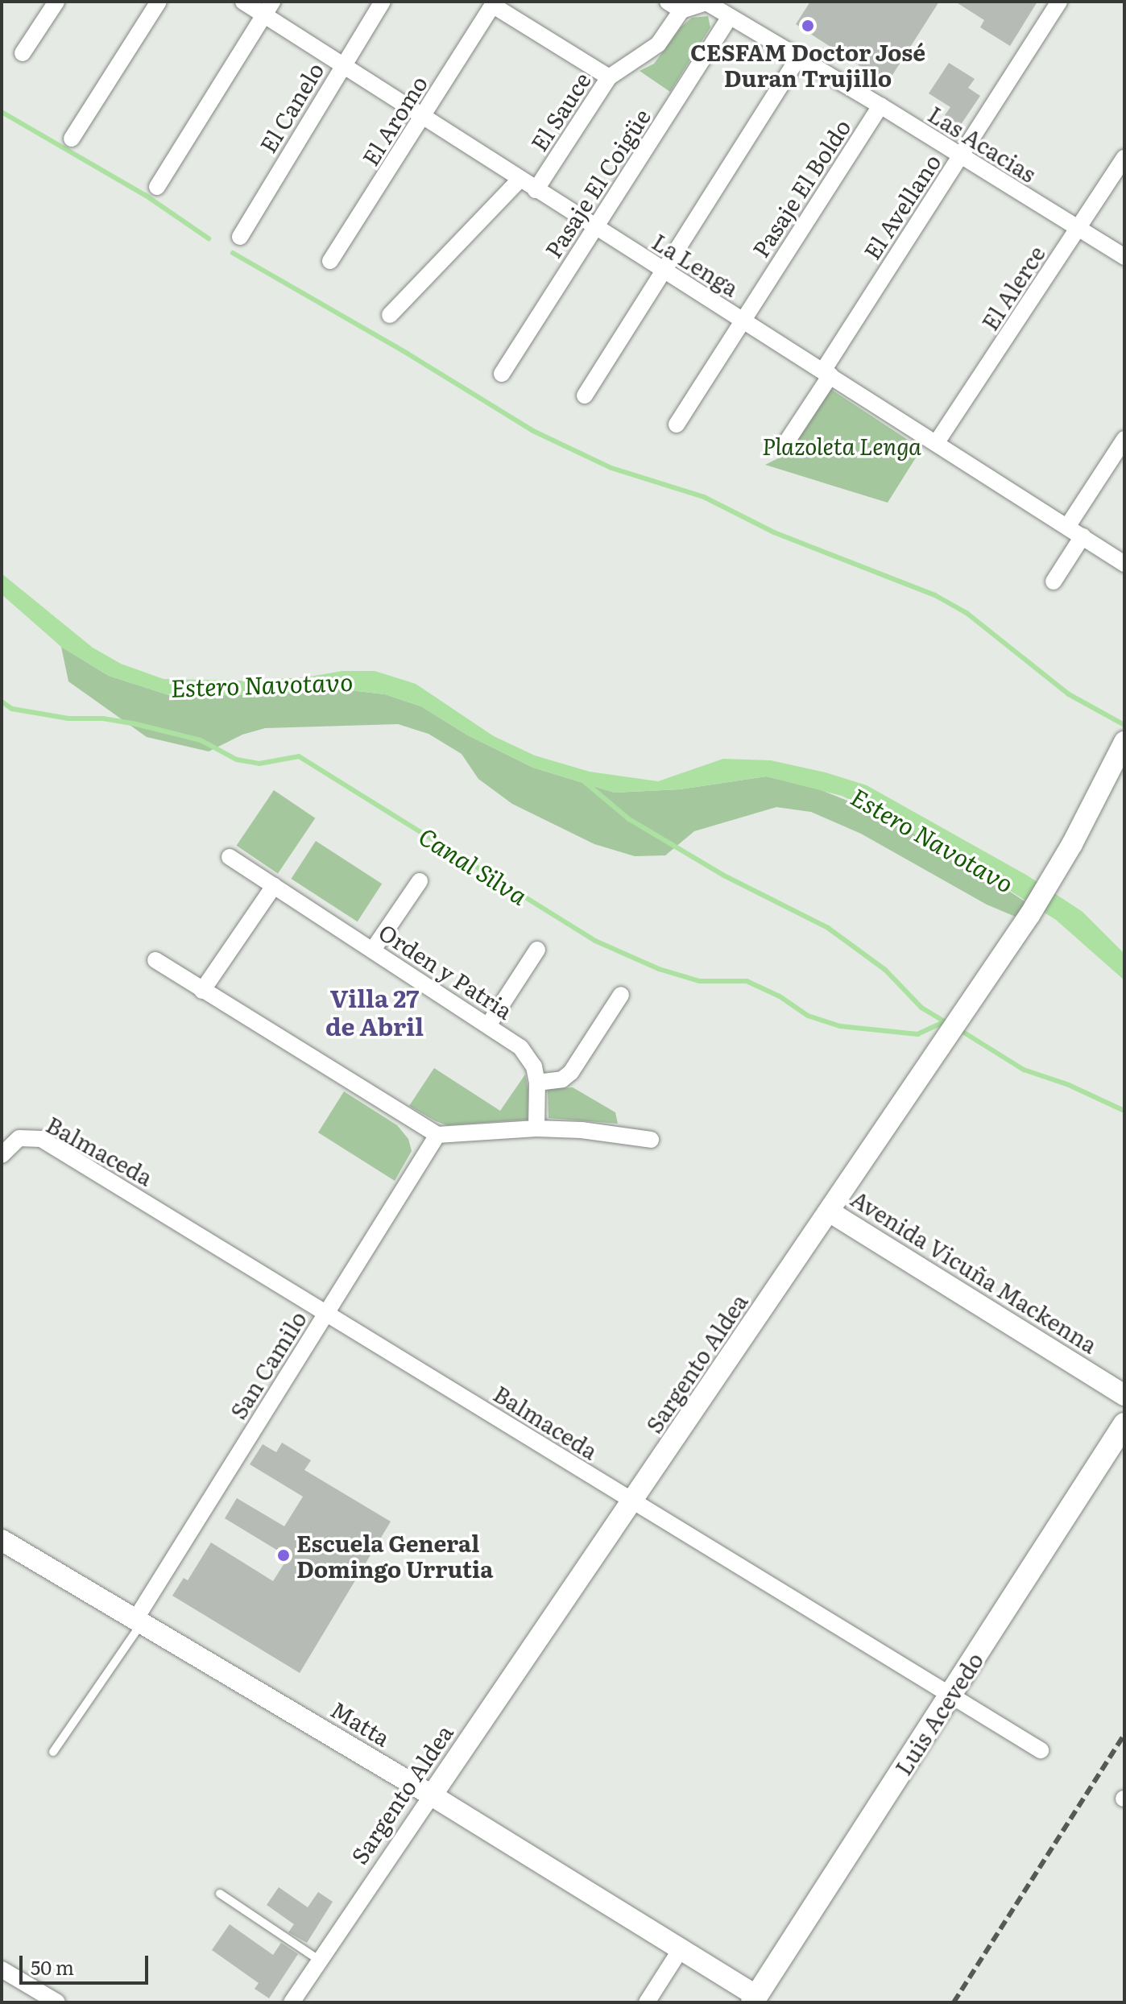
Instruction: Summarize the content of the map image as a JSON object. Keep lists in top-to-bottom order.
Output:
{
  "streets": {
    "main road": ["Luis Acevedo"],
    "street": [
      "El Canelo",
      "El Sauce",
      "El Aromo",
      "Las Acacias",
      "Pasaje El Coigüe",
      "Pasaje El Boldo",
      "El Avellano",
      "La Lenga",
      "El Alerce",
      "Orden y Patria",
      "Balmaceda",
      "Avenida Vicuña Mackenna",
      "Sargento Aldea",
      "San Camilo",
      "Matta"
    ]
  },
  "crossings": [
    ["El Canelo", "La Lenga"],
    ["El Sauce", "Las Acacias"],
    ["El Sauce", "La Lenga"],
    ["El Aromo", "La Lenga"],
    ["Las Acacias", "Pasaje El Coigüe"],
    ["Las Acacias", "Pasaje El Boldo"],
    ["Las Acacias", "El Avellano"],
    ["Las Acacias", "El Alerce"],
    ["Pasaje El Coigüe", "La Lenga"],
    ["Pasaje El Boldo", "La Lenga"],
    ["El Avellano", "La Lenga"],
    ["La Lenga", "El Alerce"],
    ["Balmaceda", "Sargento Aldea"],
    ["Balmaceda", "San Camilo"],
    ["Balmaceda", "Luis Acevedo"],
    ["Avenida Vicuña Mackenna", "Sargento Aldea"],
    ["Sargento Aldea", "Matta"],
    ["San Camilo", "Matta"],
    ["Luis Acevedo", "Matta"]
  ],
  "districts": ["Villa 27 de Abril"],
  "water": ["Estero Navotavo", "Canal Silva"],
  "parks": ["Plazoleta Lenga"],
  "places": ["CESFAM Doctor José Duran Trujillo", "Escuela General Domingo Urrutia"],
  "scale_bar": "50 m"
}
